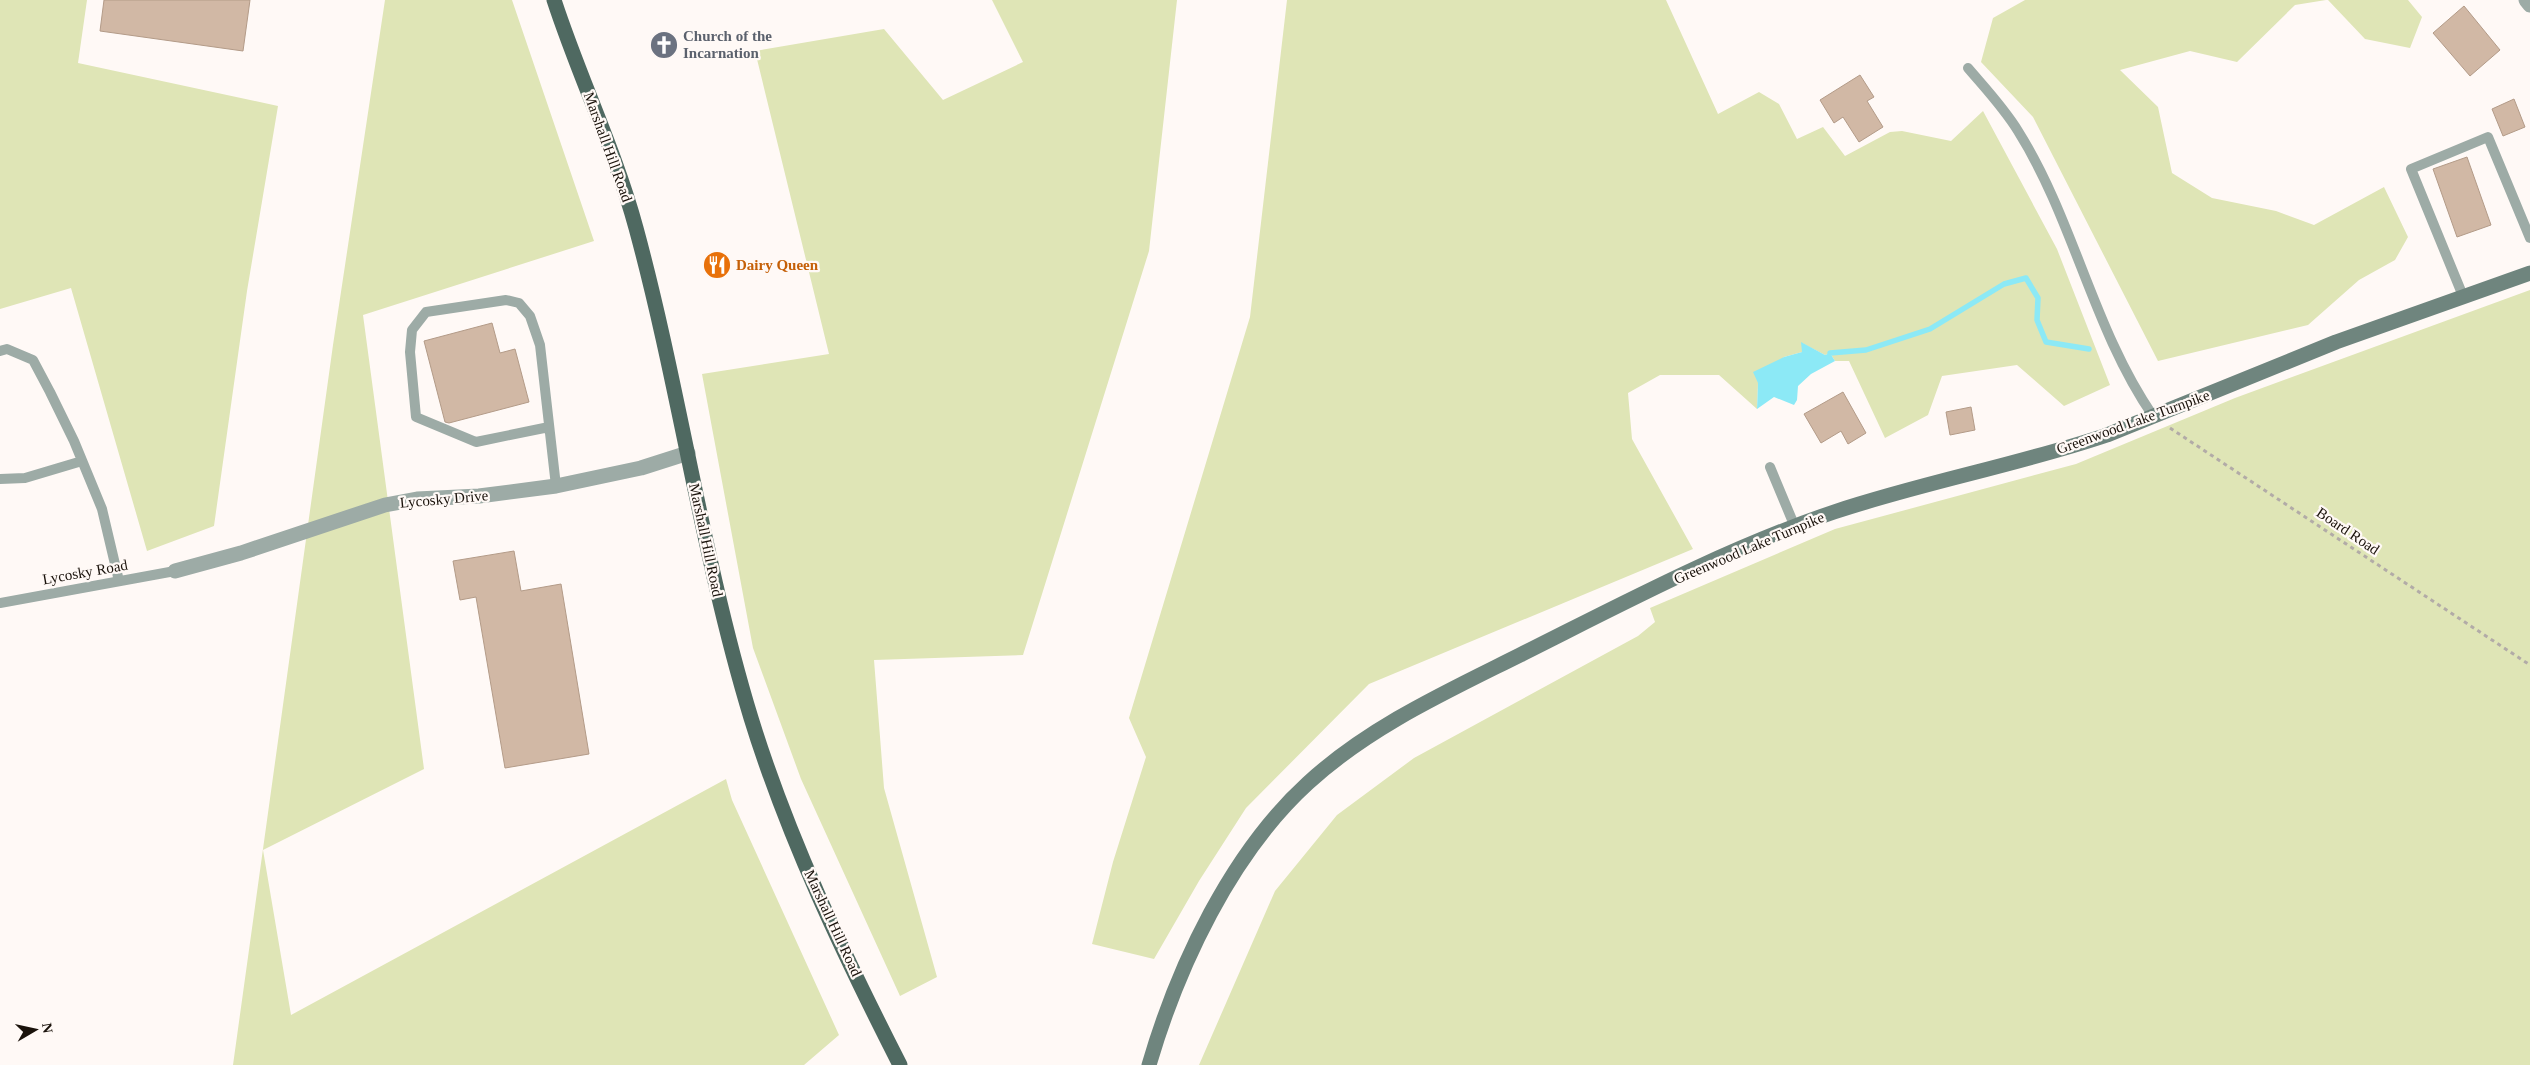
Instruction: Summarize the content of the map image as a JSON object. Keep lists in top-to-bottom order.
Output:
{
  "streets": {
    "main road": ["Marshall Hill Road", "Greenwood Lake Turnpike"],
    "street": ["Lycosky Drive"],
    "lane": ["Lycosky Road"],
    "path": ["Board Road"]
  },
  "crossings": [
    ["Marshall Hill Road", "Lycosky Drive"],
    ["Greenwood Lake Turnpike", "Board Road"],
    ["Lycosky Drive", "Lycosky Road"]
  ],
  "places": {
    "church": ["Church of the Incarnation"],
    "restaurant": ["Dairy Queen"]
  },
  "north": "right"
}
